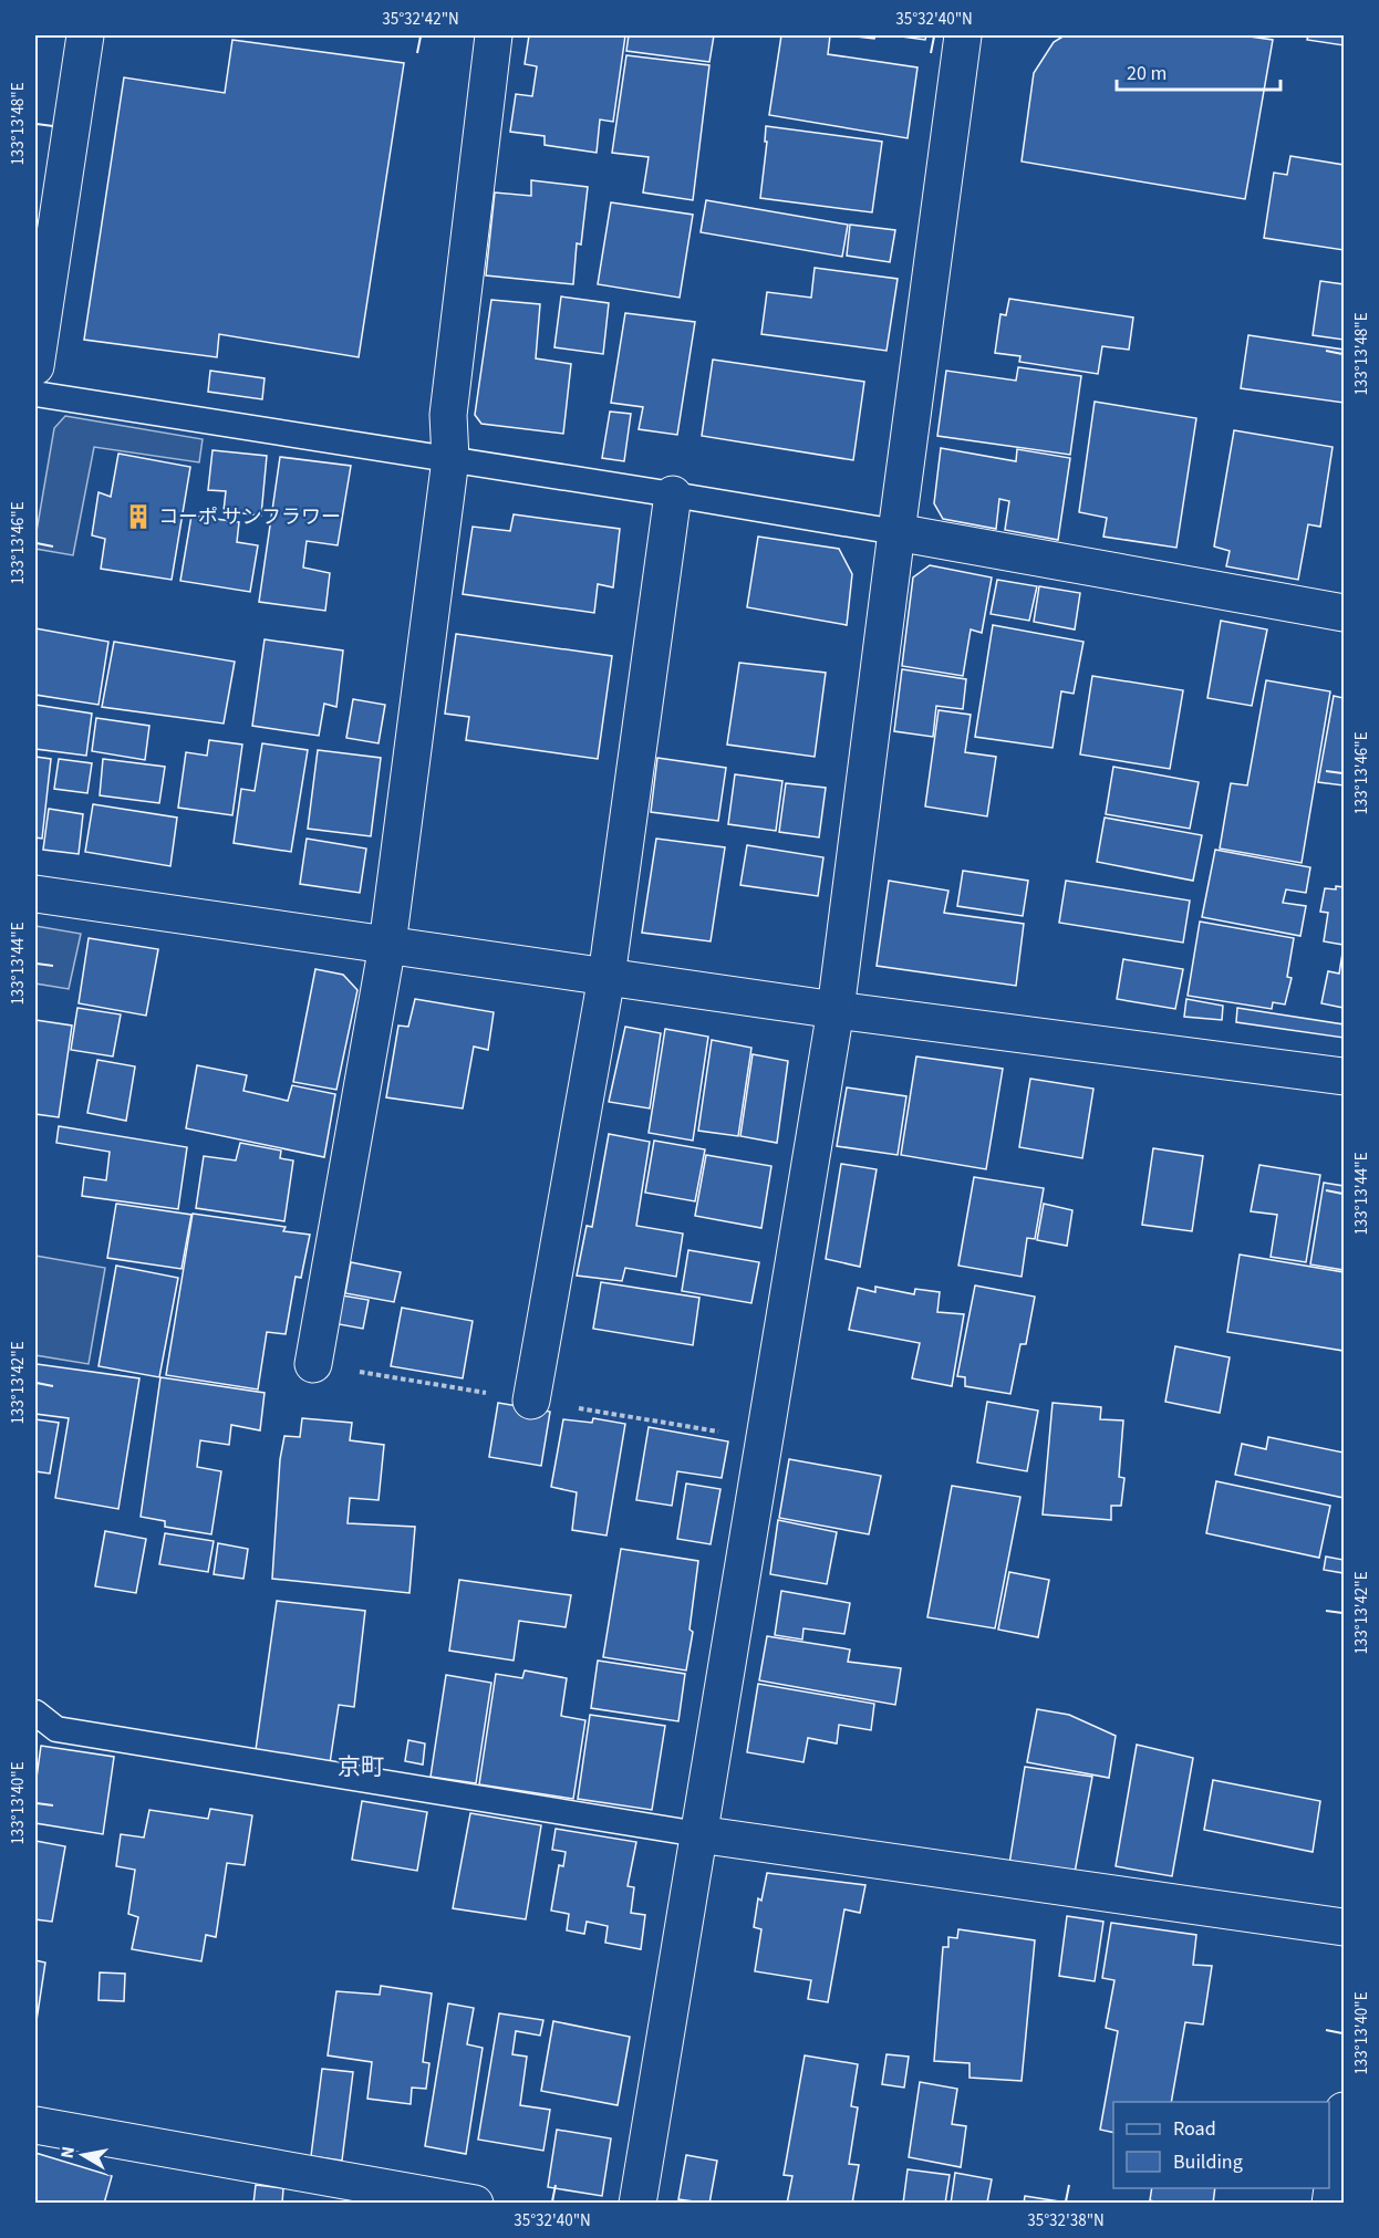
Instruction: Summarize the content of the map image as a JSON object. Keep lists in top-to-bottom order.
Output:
{
  "districts": ["京町"],
  "places": {
    "building": ["コーポ サンフラワー"]
  },
  "legend": ["Road", "Building"],
  "scale_bar": "20 m",
  "north": "left",
  "coordinates": [
    "35°32'42\"N",
    "35°32'40\"N",
    "133°13'48\"E",
    "133°13'46\"E",
    "133°13'44\"E",
    "133°13'42\"E",
    "133°13'40\"E",
    "35°32'38\"N"
  ]
}
